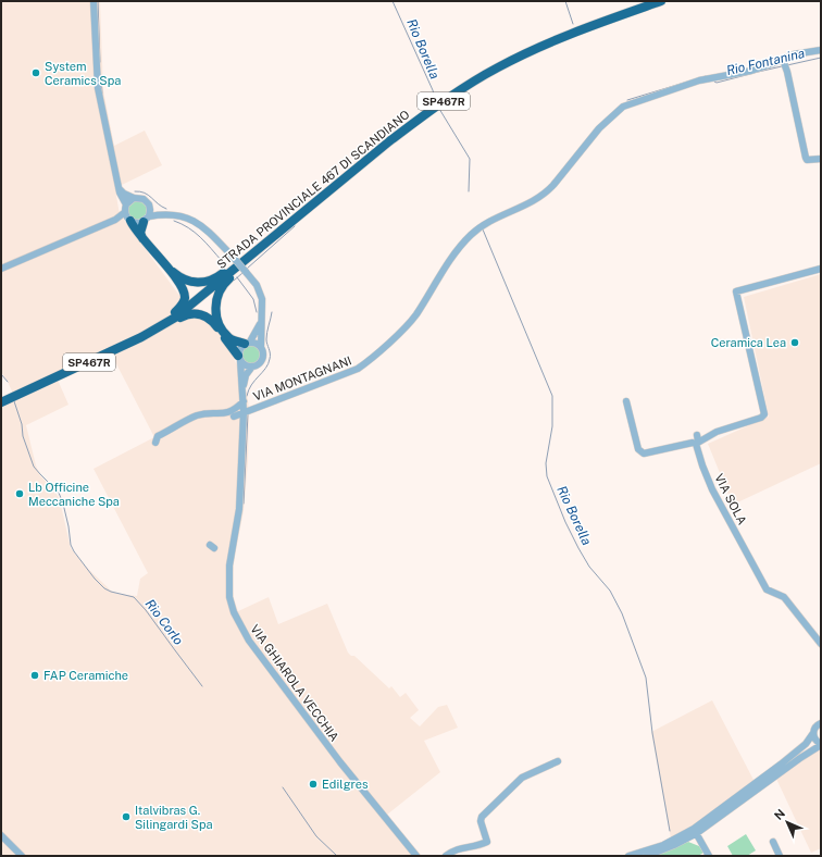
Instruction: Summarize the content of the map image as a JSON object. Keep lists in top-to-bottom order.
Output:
{
  "streets": {
    "highway": ["SP467R", "STRADA PROVINCIALE 467 DI SCANDIANO"],
    "street": ["VIA MONTAGNANI", "VIA SOLA", "VIA GHIAROLA VECCHIA"]
  },
  "crossings": [
    ["VIA MONTAGNANI", "VIA GHIAROLA VECCHIA"]
  ],
  "water": ["Rio Borella", "Rio Fontanina", "Rio Corlo"],
  "places": [
    "System Ceramics Spa",
    "Ceramica Lea",
    "Lb Officine Meccaniche Spa",
    "FAP Ceramiche",
    "Edilgres",
    "Italvibras G. Silingardi Spa"
  ],
  "north": "top left"
}
